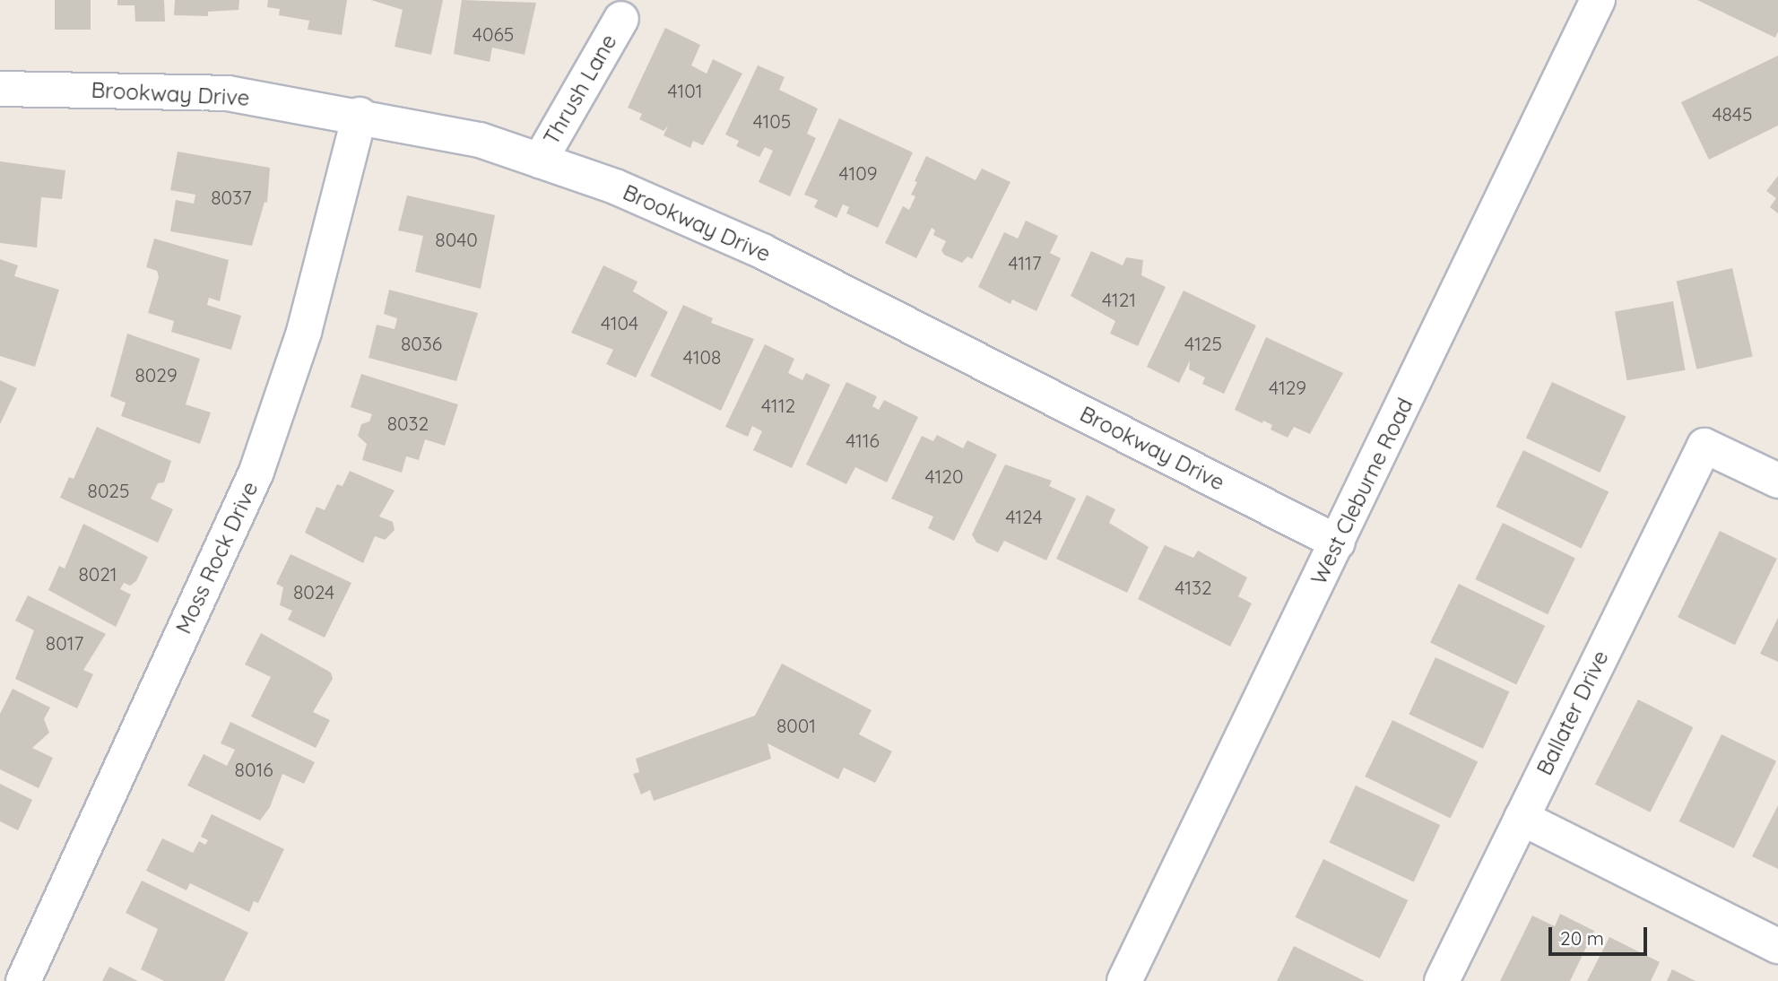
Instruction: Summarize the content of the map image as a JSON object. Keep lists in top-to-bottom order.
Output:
{
  "streets": {
    "street": [
      "Thrush Lane",
      "Brookway Drive",
      "West Cleburne Road",
      "Moss Rock Drive",
      "Ballater Drive"
    ]
  },
  "crossings": [
    ["Thrush Lane", "Brookway Drive"],
    ["Brookway Drive", "West Cleburne Road"],
    ["Brookway Drive", "Moss Rock Drive"]
  ],
  "house_numbers": [
    "4065",
    "4101",
    "4845",
    "4105",
    "4109",
    "8037",
    "8040",
    "4117",
    "4121",
    "4104",
    "8036",
    "4125",
    "4108",
    "8029",
    "4129",
    "4112",
    "8032",
    "4116",
    "4120",
    "8025",
    "4124",
    "8021",
    "4132",
    "8024",
    "8017",
    "8001",
    "8016"
  ],
  "scale_bar": "20 m"
}
